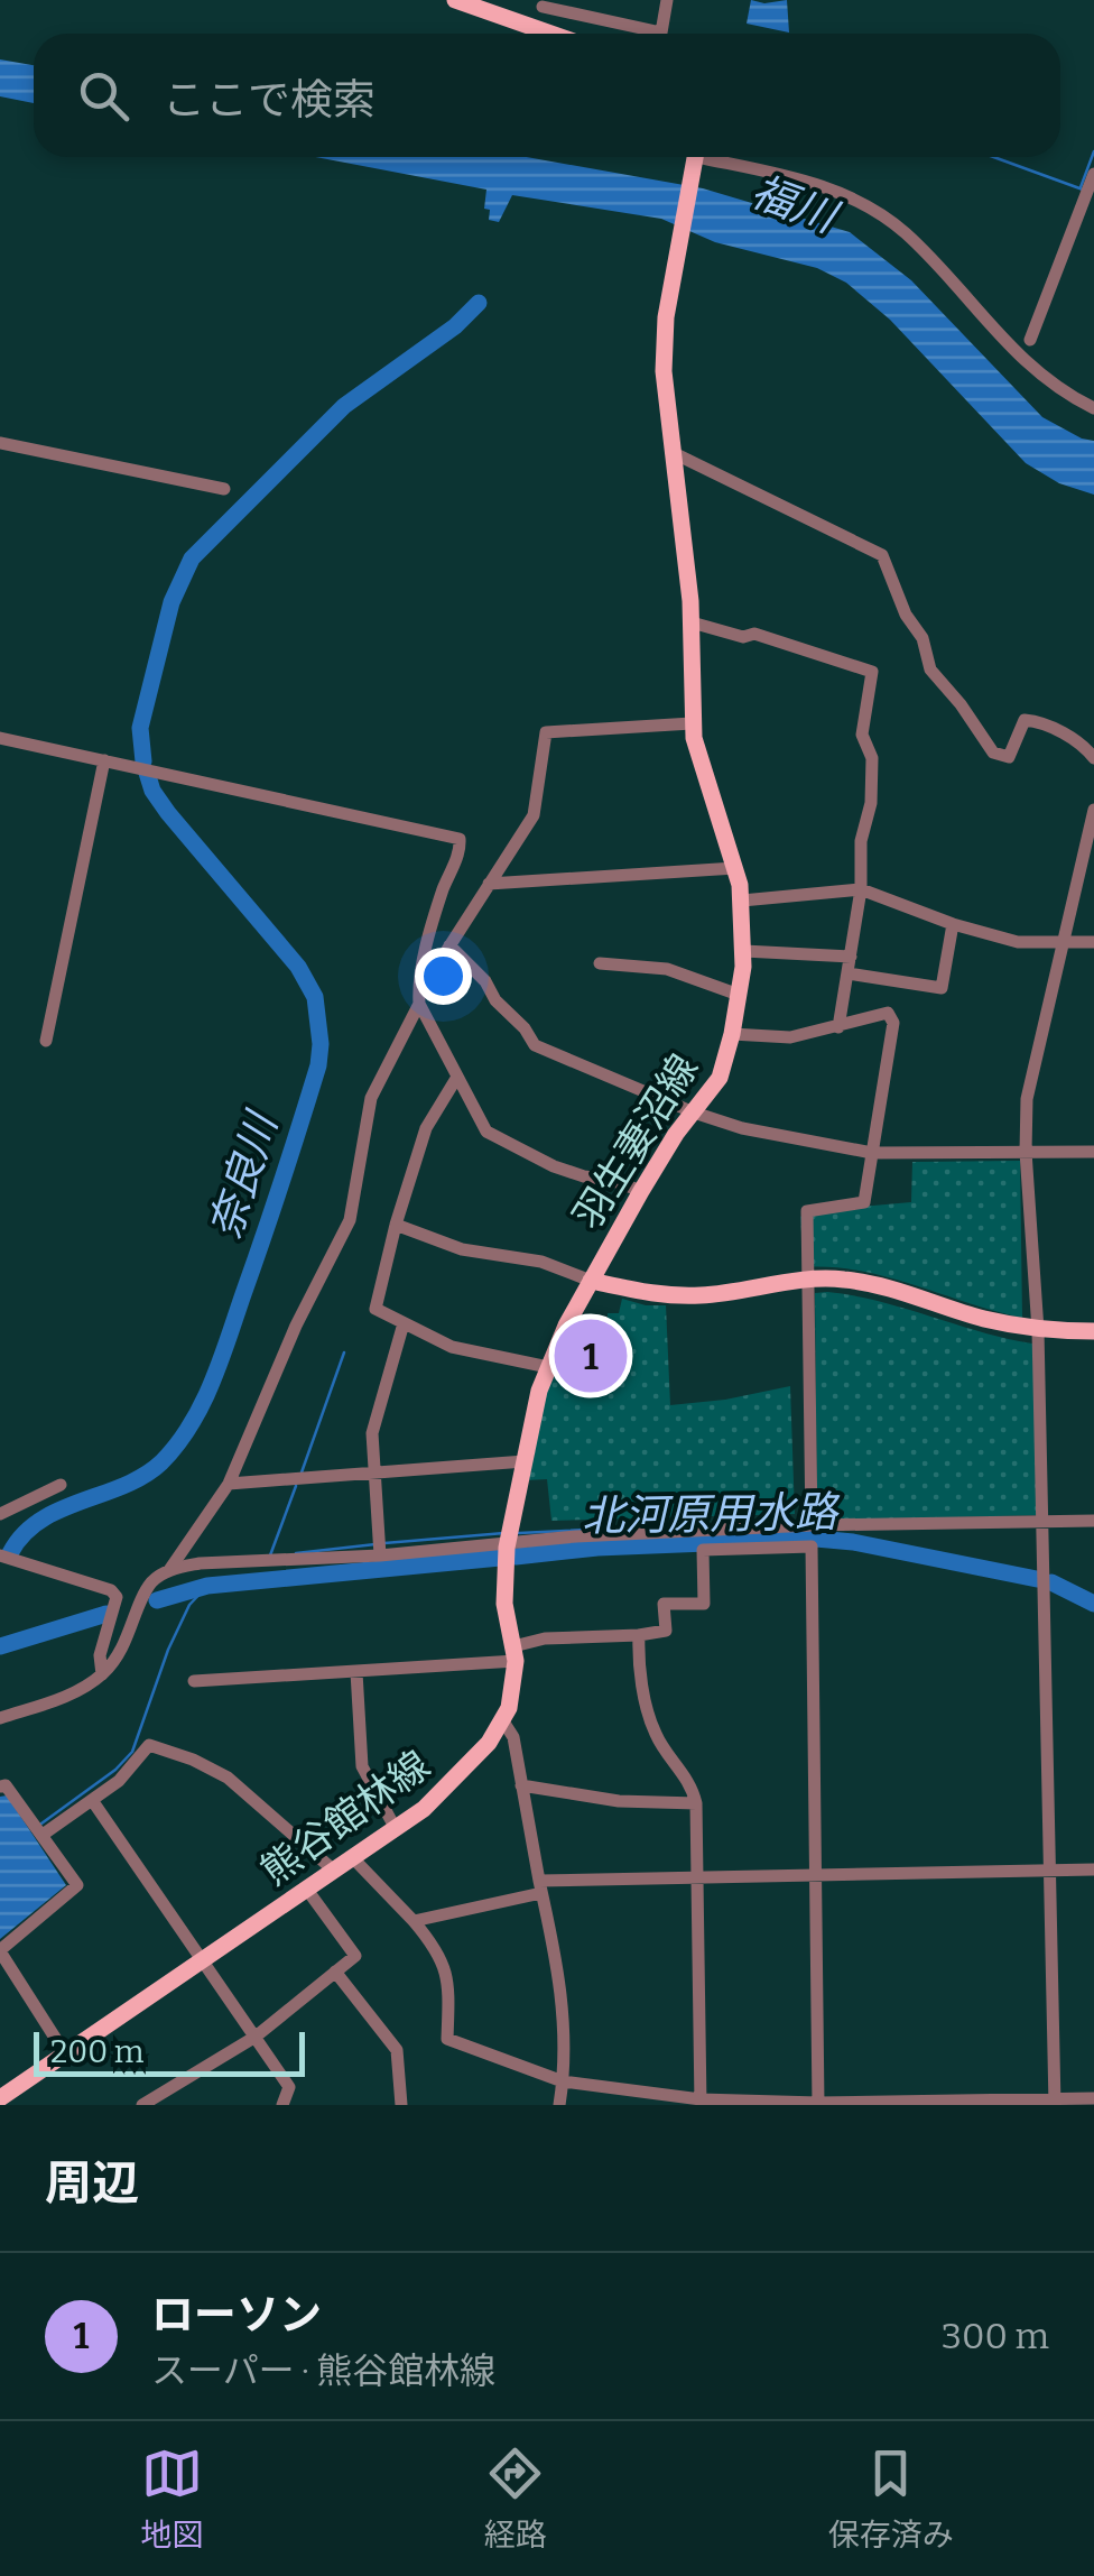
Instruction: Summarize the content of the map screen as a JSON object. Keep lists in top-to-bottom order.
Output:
{
  "streets": {
    "main road": ["羽生妻沼線", "熊谷館林線"]
  },
  "crossings": [
    ["羽生妻沼線", "熊谷館林線"]
  ],
  "water": ["福川", "奈良川", "北河原用水路"],
  "scale_bar": "200 m",
  "page": {
    "search": "ここで検索",
    "pins": "1",
    "scale": "200 m",
    "heading": "周辺",
    "list": [
      {
        "mark": "1",
        "name": "ローソン",
        "note": "スーパー · 熊谷館林線",
        "value": "300 m"
      }
    ],
    "nav": ["地図", "経路", "保存済み"]
  }
}
